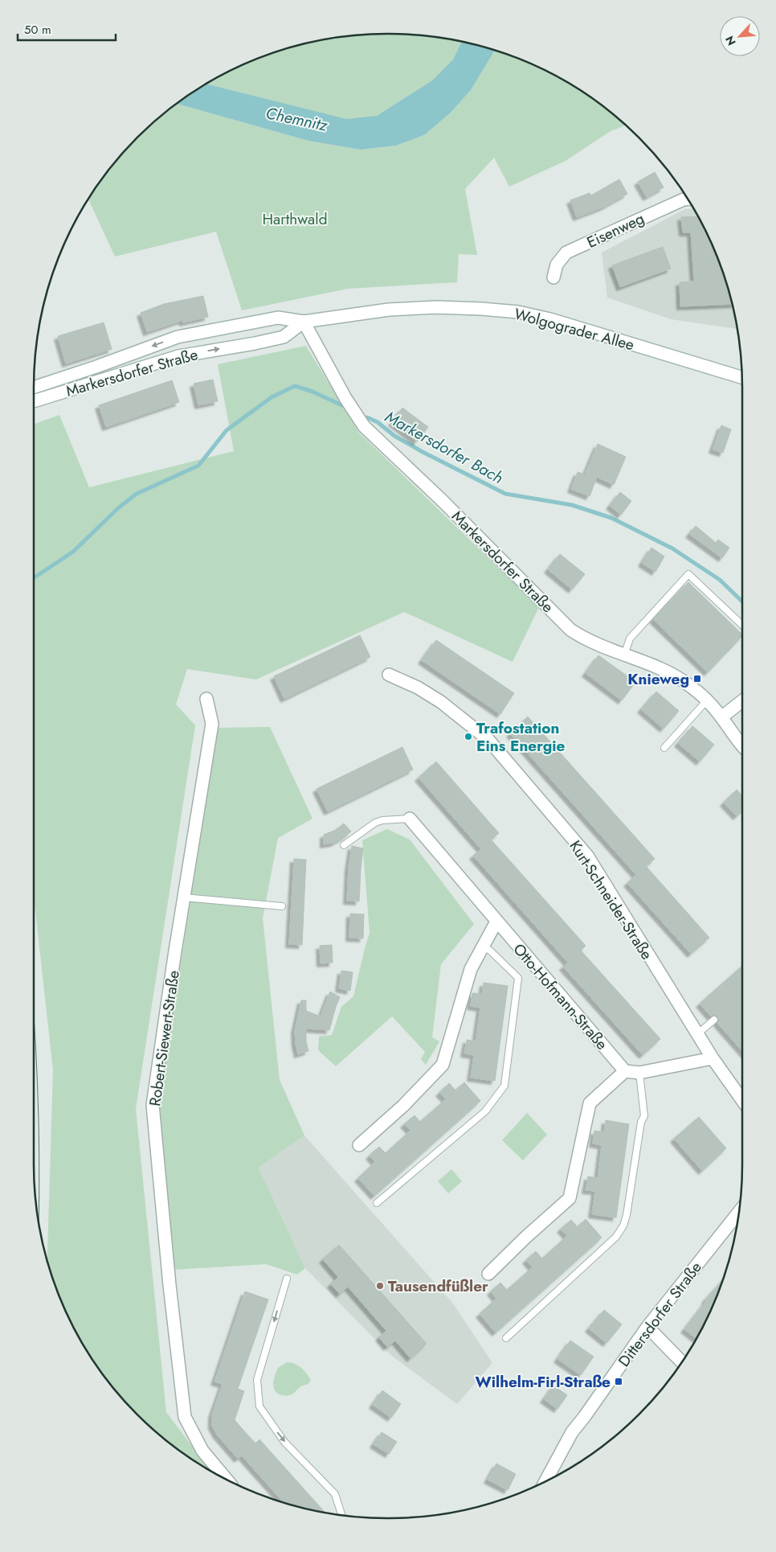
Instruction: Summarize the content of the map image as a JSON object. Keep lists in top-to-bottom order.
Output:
{
  "streets": {
    "street": [
      "Eisenweg",
      "Wolgograder Allee",
      "Markersdorfer Straße",
      "Kurt-Schneider-Straße",
      "Otto-Hofmann-Straße",
      "Robert-Siewert-Straße",
      "Dittersdorfer Straße"
    ]
  },
  "crossings": [
    ["Wolgograder Allee", "Markersdorfer Straße"]
  ],
  "water": ["Chemnitz", "Markersdorfer Bach"],
  "parks": ["Harthwald"],
  "places": {
    "transit": ["Knieweg", "Wilhelm-Firl-Straße"],
    "other": ["Trafostation Eins Energie", "Tausendfüßler"]
  },
  "scale_bar": "50 m",
  "north": "bottom left"
}
